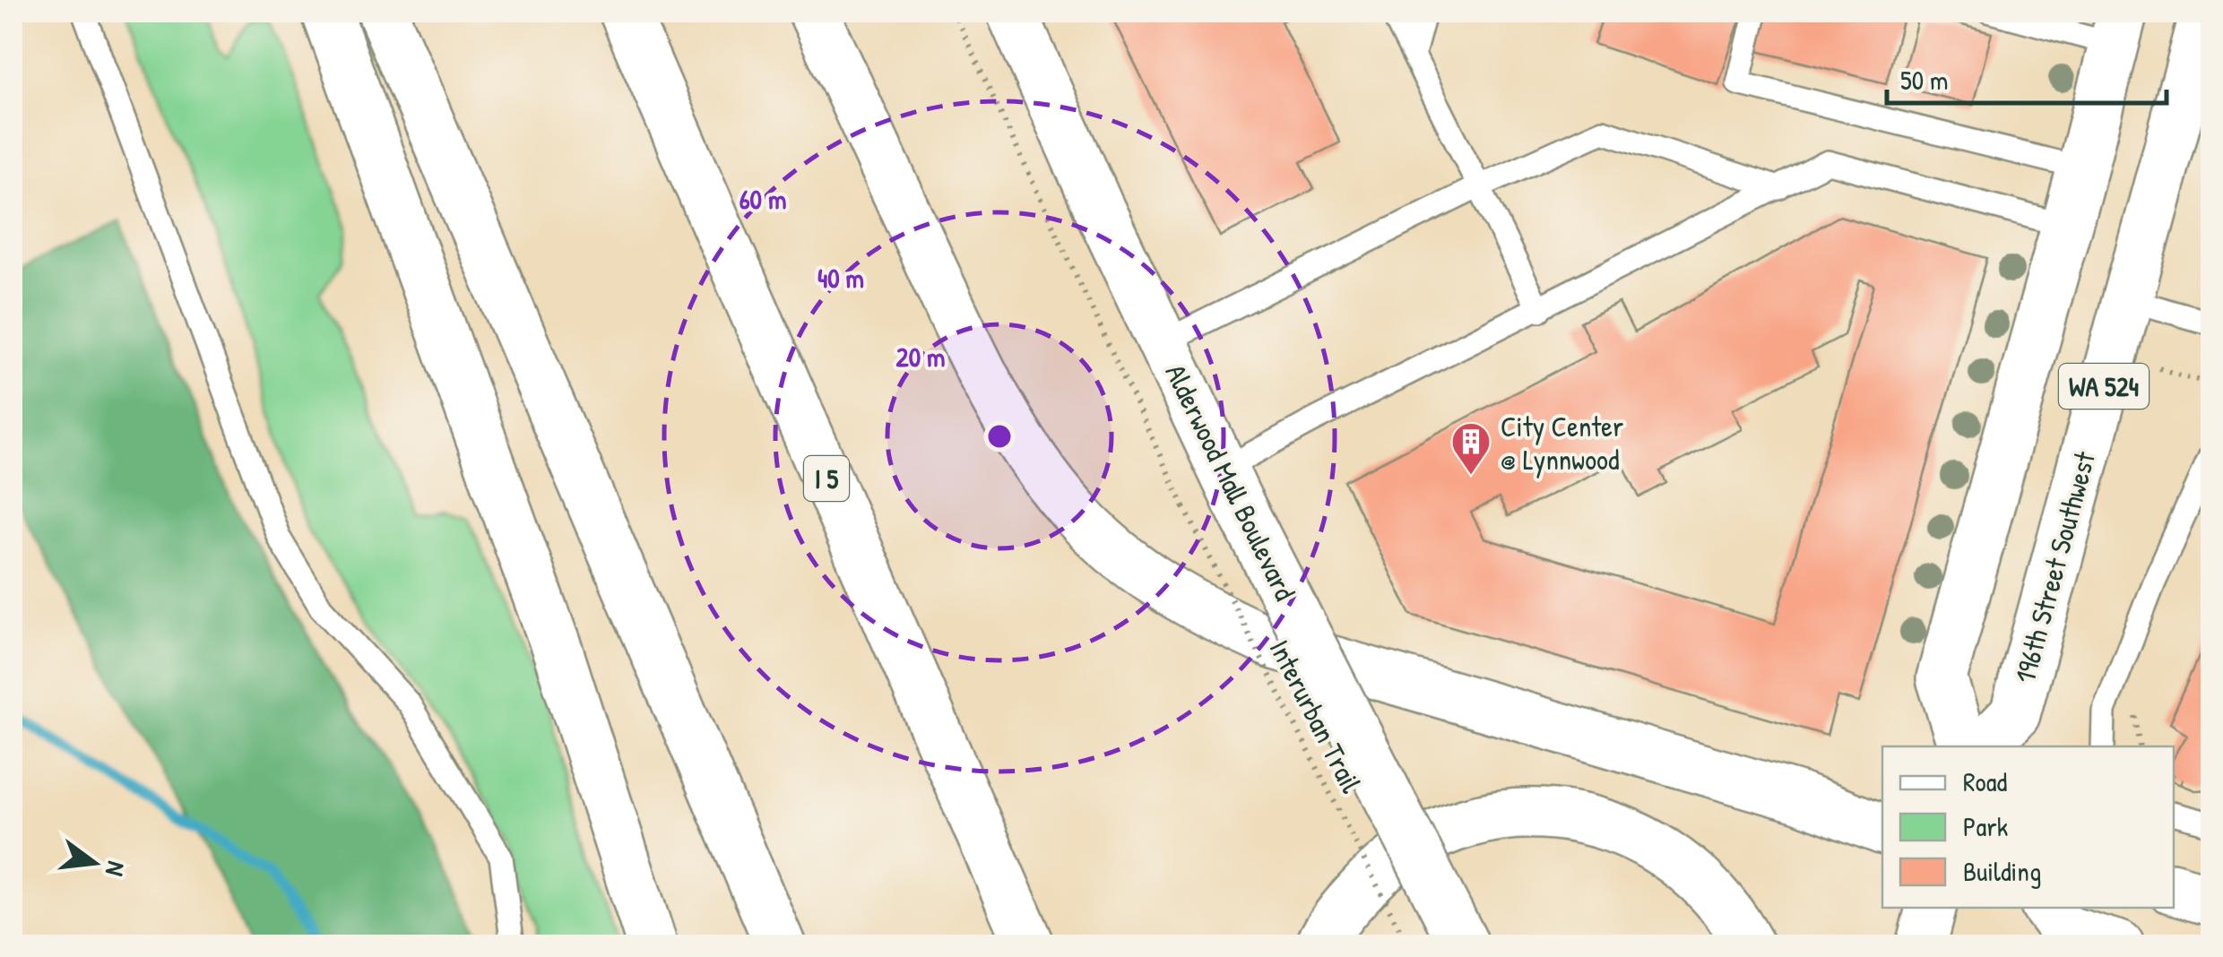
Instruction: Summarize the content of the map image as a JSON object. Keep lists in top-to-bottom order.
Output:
{
  "streets": {
    "main road": [
      "WA 524",
      "I 5",
      "Alderwood Mall Boulevard",
      "196th Street Southwest"
    ],
    "path": ["Interurban Trail"]
  },
  "places": {
    "building": ["City Center @ Lynnwood"]
  },
  "legend": ["Road", "Park", "Building"],
  "scale_bar": "50 m",
  "north": "right",
  "rings": ["60 m", "40 m", "20 m"]
}
